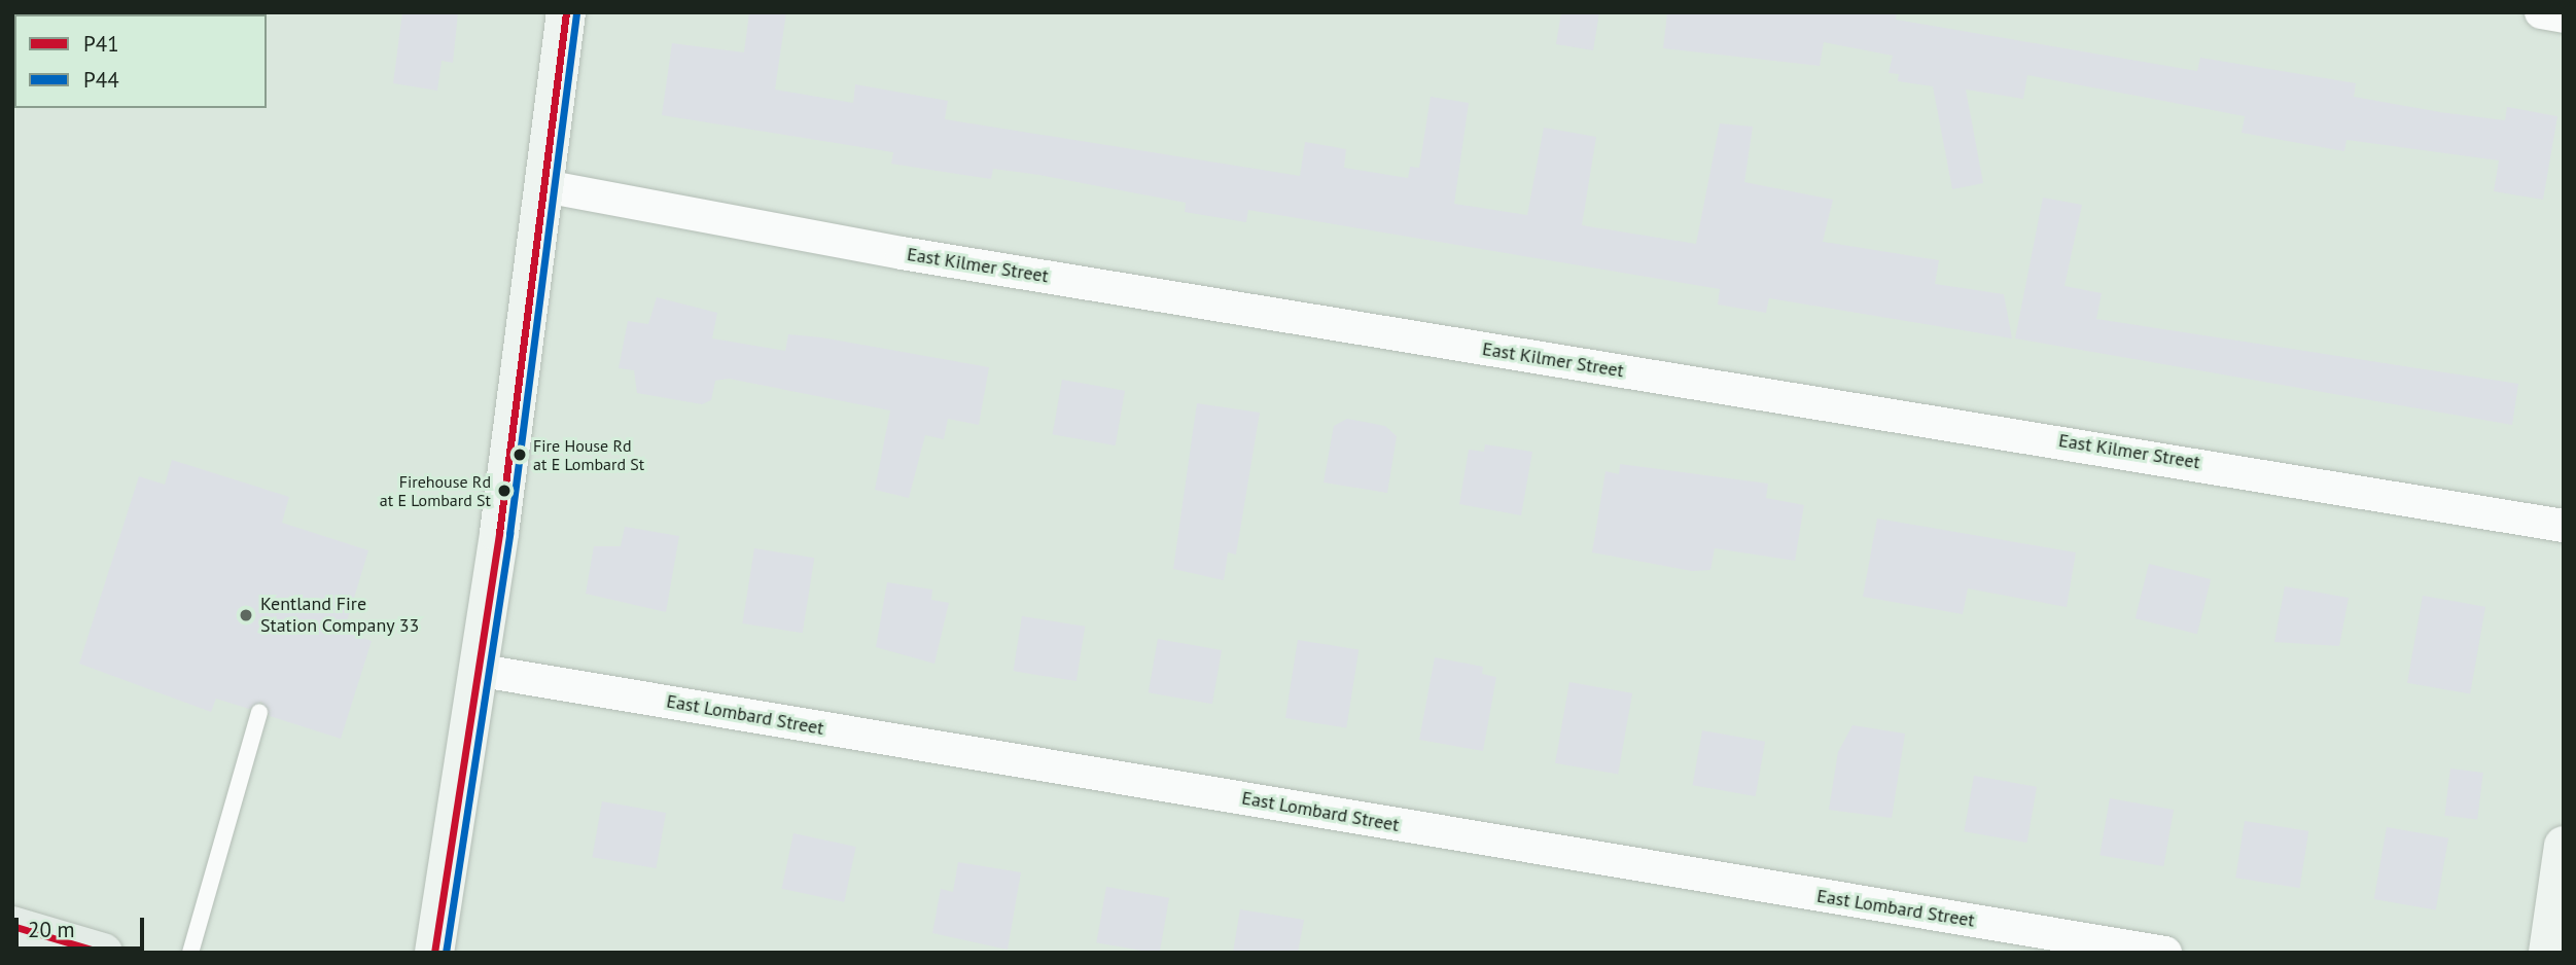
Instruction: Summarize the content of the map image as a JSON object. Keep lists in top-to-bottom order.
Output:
{
  "streets": {
    "street": ["East Kilmer Street", "East Lombard Street"]
  },
  "places": ["Fire House Rd at E Lombard St", "Firehouse Rd at E Lombard St", "Kentland Fire Station Company 33"],
  "lines": ["transit line P41", "transit line P44"],
  "legend": ["P41", "P44"],
  "scale_bar": "20 m"
}
